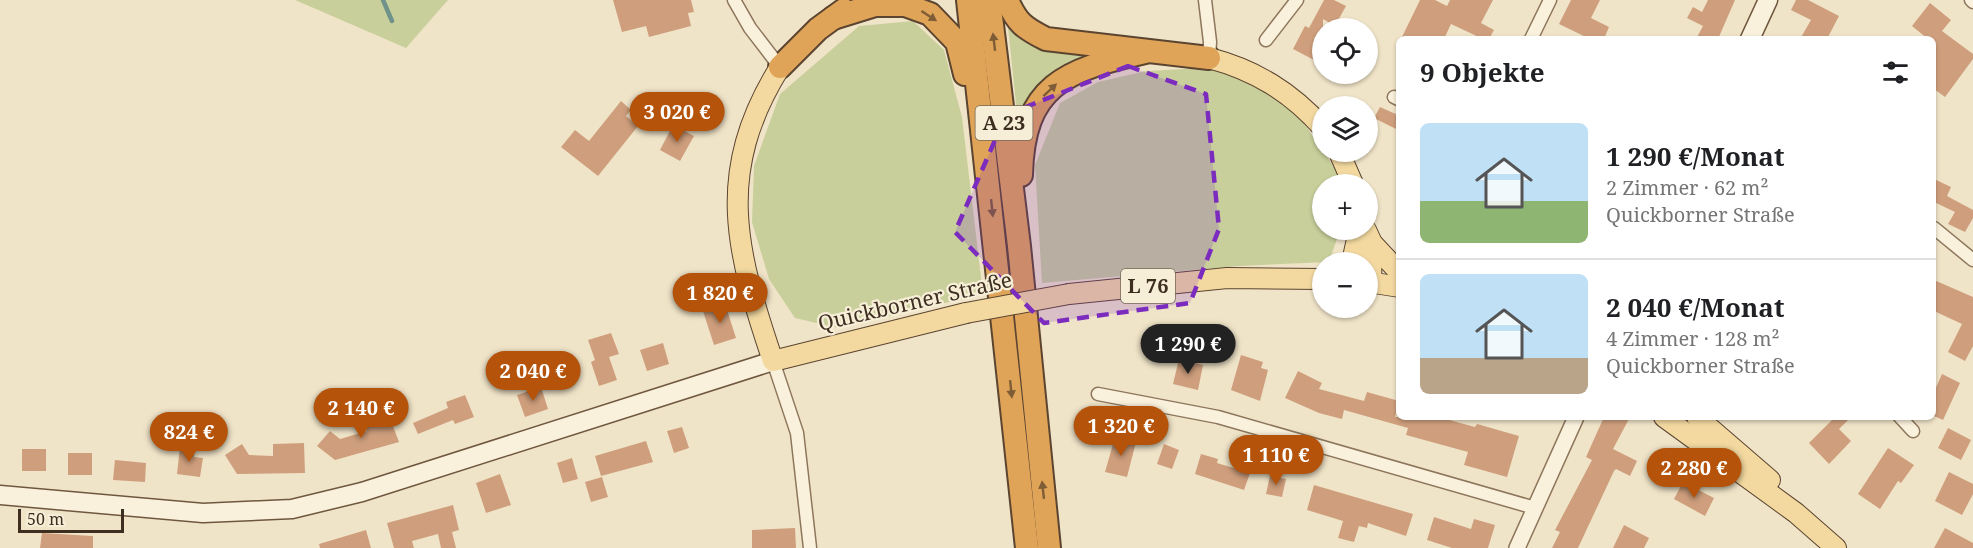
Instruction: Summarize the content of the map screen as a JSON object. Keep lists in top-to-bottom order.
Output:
{
  "streets": {
    "highway": ["A 23"],
    "main road": ["L 76", "Quickborner Straße"]
  },
  "scale_bar": "50 m",
  "page": {
    "map_buttons": ["+", "−"],
    "heading": "9 Objekte",
    "price": [
      "3 020 €",
      "1 820 €",
      "1 290 €",
      "2 040 €",
      "2 140 €",
      "1 320 €",
      "824 €",
      "1 110 €",
      "2 280 €"
    ],
    "list": [
      {
        "name": "1 290 €/Monat",
        "note": "2 Zimmer · 62 m² · Quickborner Straße"
      },
      {
        "name": "2 040 €/Monat",
        "note": "4 Zimmer · 128 m² · Quickborner Straße"
      }
    ],
    "scale": "50 m"
  }
}
